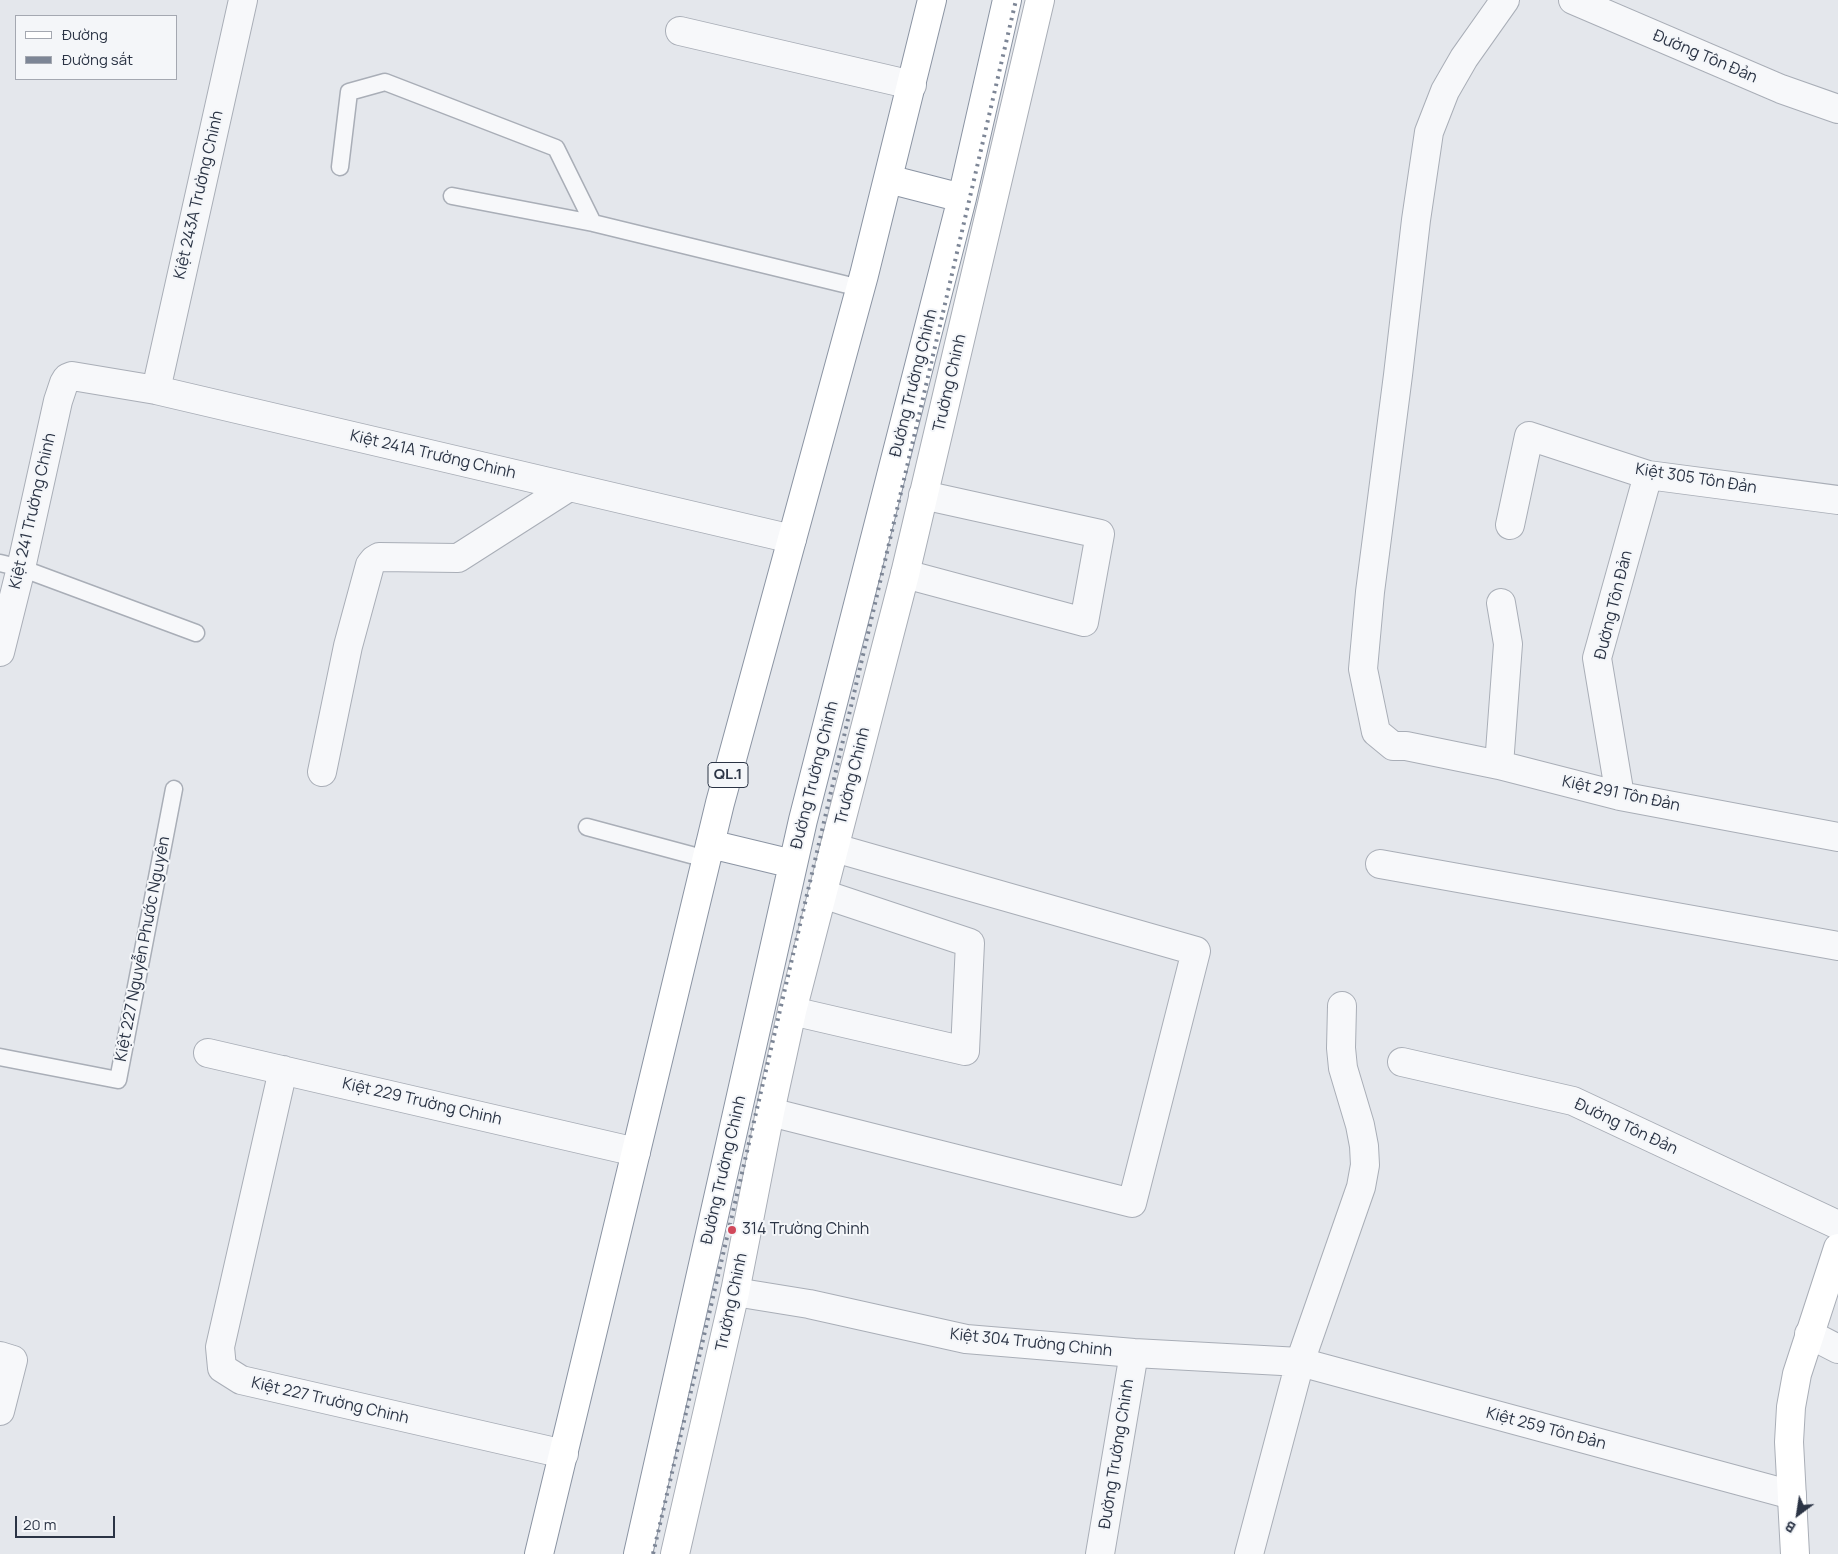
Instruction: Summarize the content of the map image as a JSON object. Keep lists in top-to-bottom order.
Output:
{
  "streets": {
    "main road": ["Đường Trường Chinh", "Trường Chinh", "QL.1"],
    "street": [
      "Đường Tôn Đản",
      "Kiệt 243A Trường Chinh",
      "Kiệt 241A Trường Chinh",
      "Kiệt 305 Tôn Đản",
      "Kiệt 241 Trường Chinh",
      "Kiệt 291 Tôn Đản",
      "Kiệt 229 Trường Chinh",
      "Kiệt 304 Trường Chinh",
      "Kiệt 227 Trường Chinh",
      "Kiệt 259 Tôn Đản"
    ],
    "lane": ["Kiệt 227 Nguyễn Phước Nguyên"]
  },
  "crossings": [
    ["Đường Tôn Đản", "Kiệt 305 Tôn Đản"],
    ["Đường Tôn Đản", "Kiệt 291 Tôn Đản"],
    ["Kiệt 243A Trường Chinh", "Kiệt 241A Trường Chinh"],
    ["Đường Trường Chinh", "Kiệt 304 Trường Chinh"],
    ["Trường Chinh", "Kiệt 304 Trường Chinh"],
    ["Kiệt 241A Trường Chinh", "Kiệt 241 Trường Chinh"],
    ["Kiệt 241A Trường Chinh", "QL.1"],
    ["QL.1", "Kiệt 229 Trường Chinh"],
    ["QL.1", "Kiệt 227 Trường Chinh"],
    ["Kiệt 229 Trường Chinh", "Kiệt 227 Trường Chinh"],
    ["Kiệt 304 Trường Chinh", "Kiệt 259 Tôn Đản"]
  ],
  "places": ["314 Trường Chinh"],
  "legend": ["Đường", "Đường sắt"],
  "scale_bar": "20 m",
  "north": "bottom left"
}
